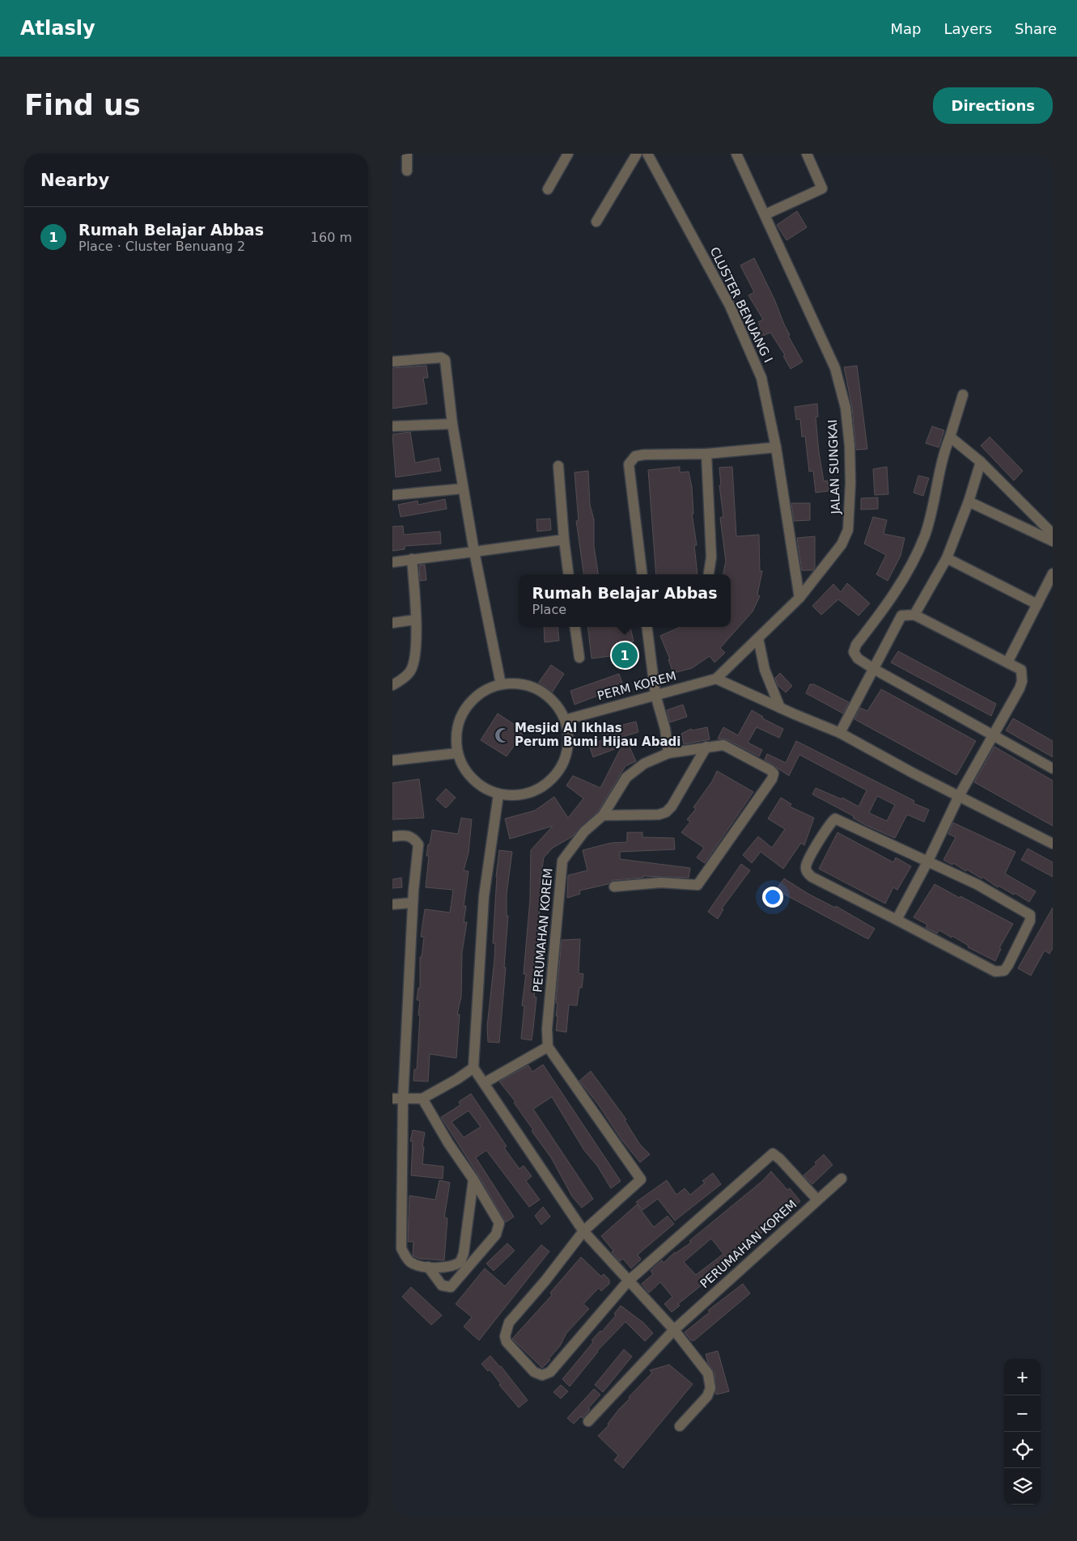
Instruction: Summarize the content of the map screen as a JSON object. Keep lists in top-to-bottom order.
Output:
{
  "streets": {
    "street": [
      "CLUSTER BENUANG I",
      "JALAN SUNGKAI",
      "PERM KOREM",
      "PERUMAHAN KOREM"
    ]
  },
  "crossings": [
    ["CLUSTER BENUANG I", "JALAN SUNGKAI"],
    ["JALAN SUNGKAI", "PERM KOREM"]
  ],
  "places": {
    "mosque": ["Mesjid Al Ikhlas Perum Bumi Hijau Abadi"]
  },
  "page": {
    "header": "Atlasly",
    "nav": ["Map", "Layers", "Share"],
    "buttons": "Directions",
    "title": "Find us",
    "heading": "Nearby",
    "list": [
      {
        "mark": "1",
        "name": "Rumah Belajar Abbas",
        "note": "Place · Cluster Benuang 2",
        "value": "160 m"
      }
    ],
    "popup": ["Rumah Belajar Abbas", "Place"],
    "pins": "1",
    "map_buttons": ["+", "−"]
  }
}
